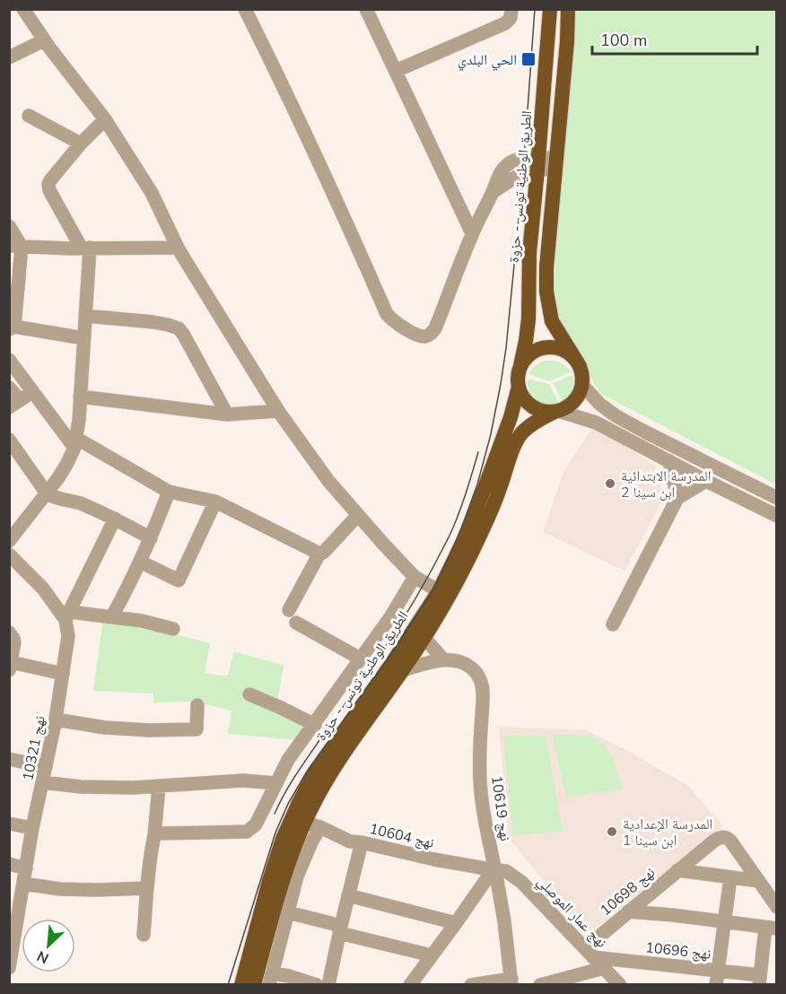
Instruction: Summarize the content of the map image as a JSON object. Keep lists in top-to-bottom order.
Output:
{
  "streets": {
    "highway": ["الطريق الوطنية تونس - حزوة"],
    "street": [
      "نهج 10321",
      "نهج 10619",
      "نهج 10604",
      "نهج 10698",
      "نهج عمار الموصلي",
      "نهج 10696"
    ]
  },
  "crossings": [
    ["الطريق الوطنية تونس - حزوة", "نهج 10604"],
    ["نهج 10619", "نهج 10604"],
    ["نهج 10619", "نهج عمار الموصلي"],
    ["نهج 10604", "نهج عمار الموصلي"],
    ["نهج 10698", "نهج عمار الموصلي"],
    ["نهج 10698", "نهج 10696"],
    ["نهج عمار الموصلي", "نهج 10696"]
  ],
  "places": {
    "transit": ["الحي البلدي"],
    "other": ["المدرسة الابتدائية ابن سينا 2", "المدرسة الإعدادية ابن سينا 1"]
  },
  "scale_bar": "100 m",
  "north": "bottom left"
}
